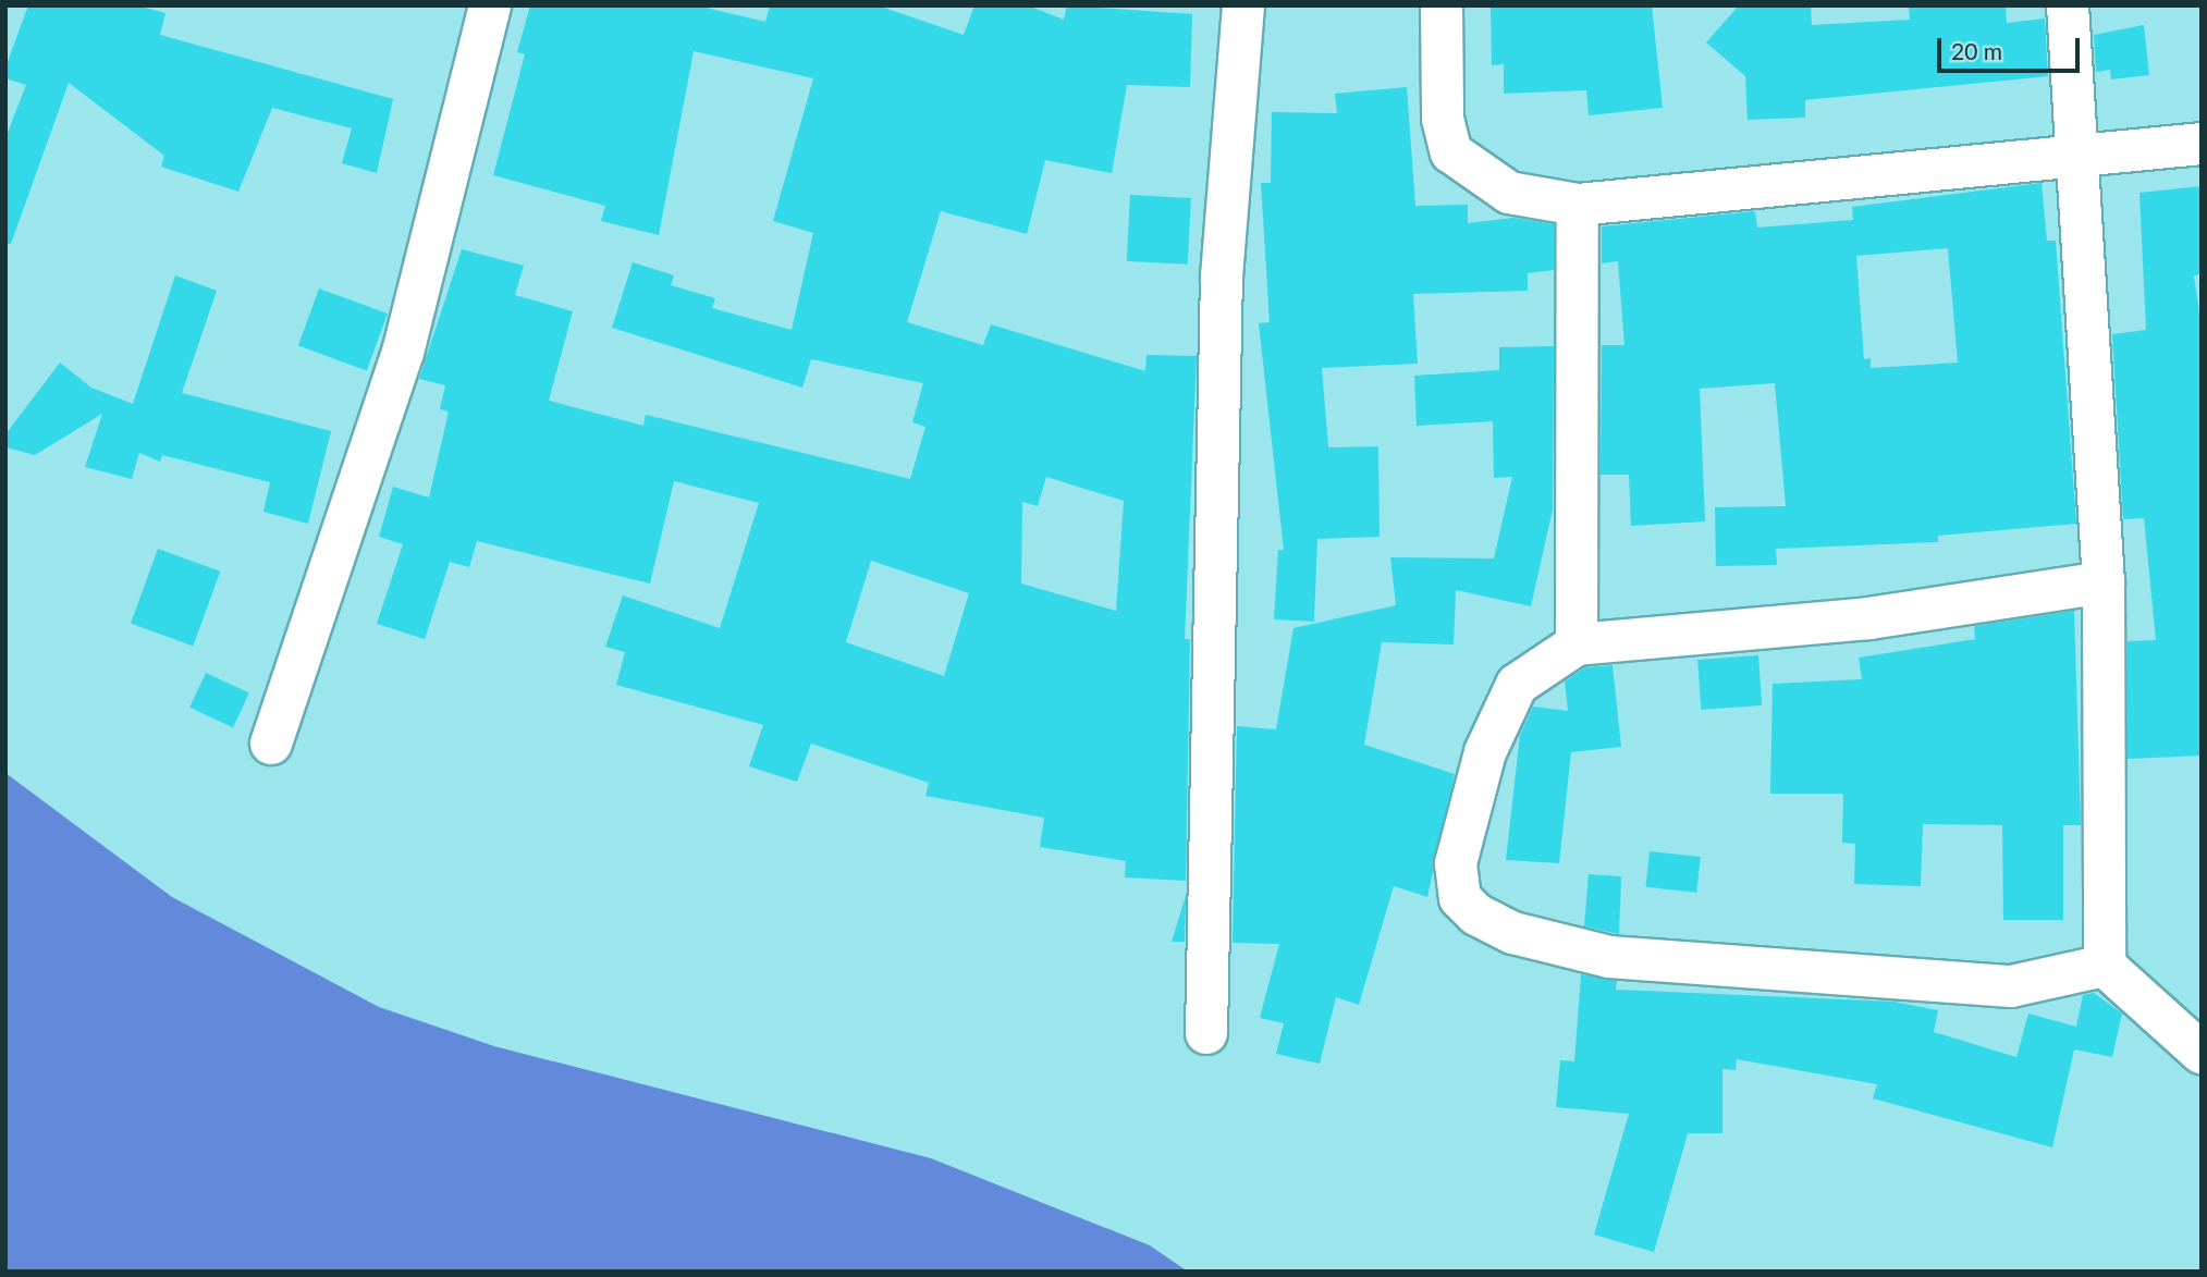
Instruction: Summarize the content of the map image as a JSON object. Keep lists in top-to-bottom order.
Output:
{
  "scale_bar": "20 m"
}
